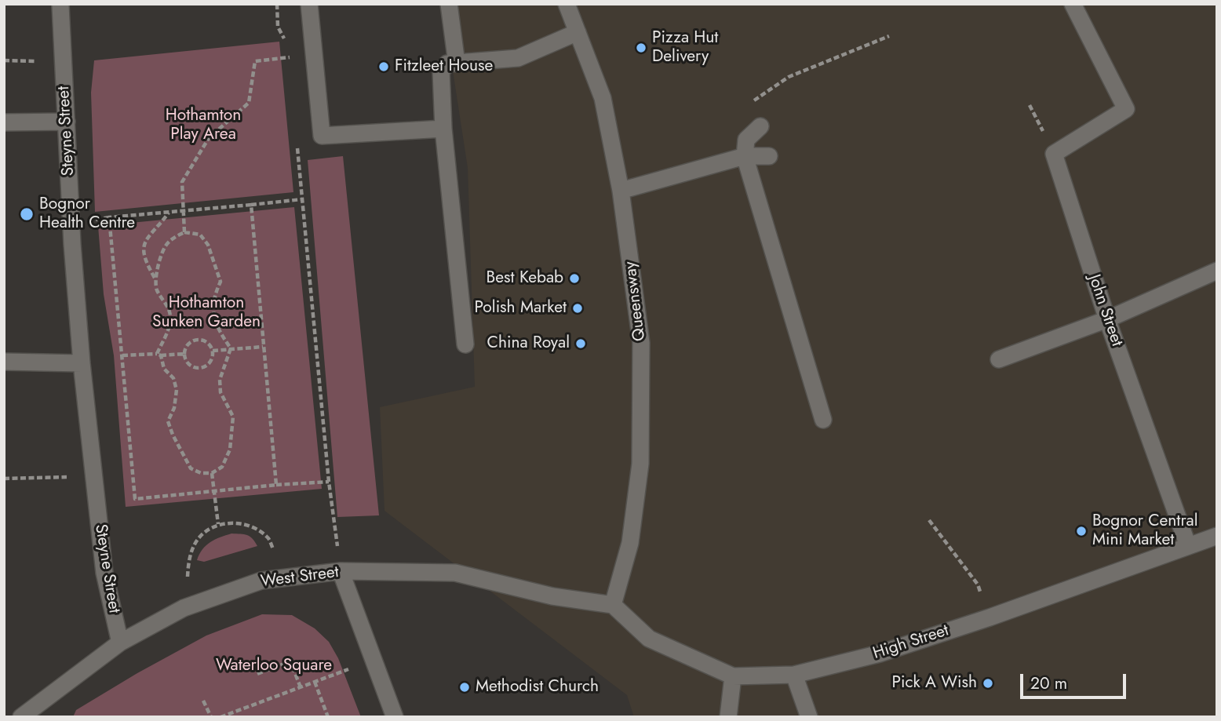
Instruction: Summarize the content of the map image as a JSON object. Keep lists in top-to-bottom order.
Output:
{
  "streets": {
    "street": [
      "Steyne Street",
      "Queensway",
      "John Street",
      "West Street",
      "High Street"
    ]
  },
  "crossings": [
    ["Steyne Street", "West Street"],
    ["Queensway", "West Street"],
    ["Queensway", "High Street"],
    ["John Street", "High Street"],
    ["West Street", "High Street"]
  ],
  "parks": ["Hothamton Play Area", "Hothamton Sunken Garden", "Waterloo Square"],
  "places": [
    "Pizza Hut Delivery",
    "Fitzleet House",
    "Bognor Health Centre",
    "Best Kebab",
    "Polish Market",
    "China Royal",
    "Bognor Central Mini Market",
    "Pick A Wish",
    "Methodist Church"
  ],
  "scale_bar": "20 m"
}
